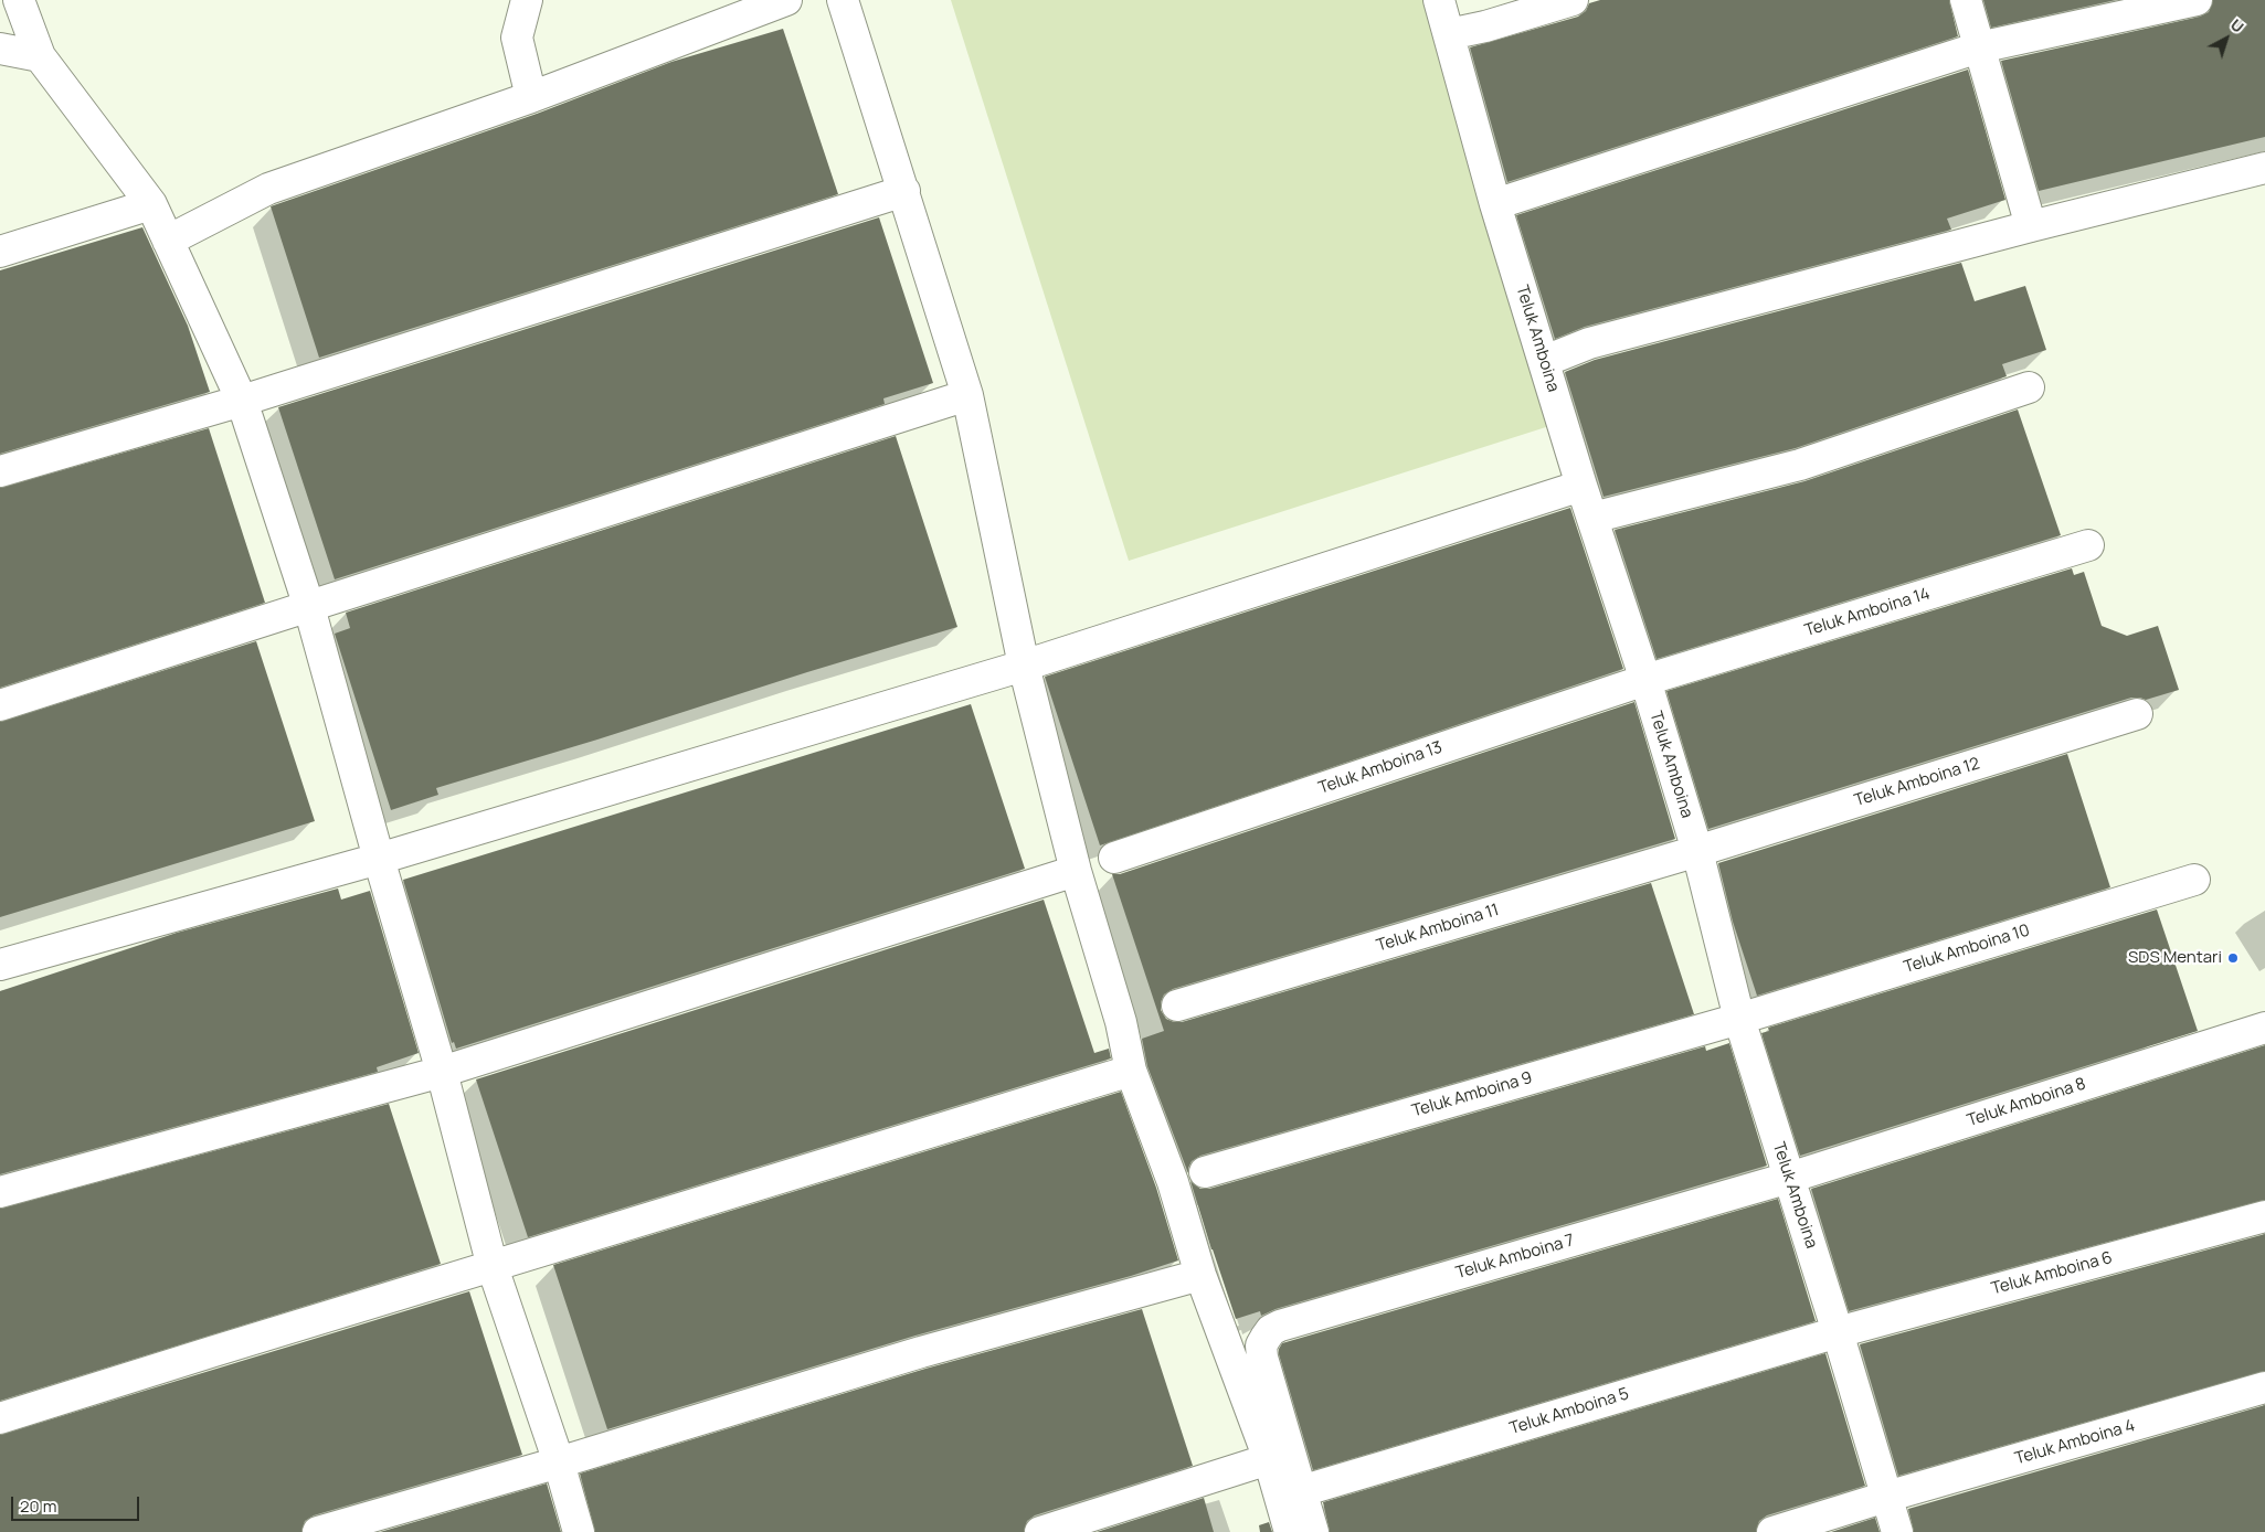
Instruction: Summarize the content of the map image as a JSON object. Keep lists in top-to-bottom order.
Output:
{
  "streets": {
    "street": [
      "Teluk Amboina",
      "Teluk Amboina 14",
      "Teluk Amboina 13",
      "Teluk Amboina 12",
      "Teluk Amboina 11",
      "Teluk Amboina 10",
      "Teluk Amboina 9",
      "Teluk Amboina 8",
      "Teluk Amboina 7",
      "Teluk Amboina 6",
      "Teluk Amboina 5",
      "Teluk Amboina 4"
    ]
  },
  "crossings": [
    ["Teluk Amboina", "Teluk Amboina 14"],
    ["Teluk Amboina", "Teluk Amboina 13"],
    ["Teluk Amboina", "Teluk Amboina 12"],
    ["Teluk Amboina", "Teluk Amboina 11"],
    ["Teluk Amboina", "Teluk Amboina 10"],
    ["Teluk Amboina", "Teluk Amboina 9"],
    ["Teluk Amboina", "Teluk Amboina 8"],
    ["Teluk Amboina", "Teluk Amboina 7"],
    ["Teluk Amboina", "Teluk Amboina 6"],
    ["Teluk Amboina", "Teluk Amboina 5"],
    ["Teluk Amboina", "Teluk Amboina 4"],
    ["Teluk Amboina 14", "Teluk Amboina 13"],
    ["Teluk Amboina 12", "Teluk Amboina 11"],
    ["Teluk Amboina 10", "Teluk Amboina 9"],
    ["Teluk Amboina 8", "Teluk Amboina 7"],
    ["Teluk Amboina 7", "Teluk Amboina 5"],
    ["Teluk Amboina 6", "Teluk Amboina 5"]
  ],
  "places": ["SDS Mentari"],
  "scale_bar": "20 m",
  "north": "top right"
}
